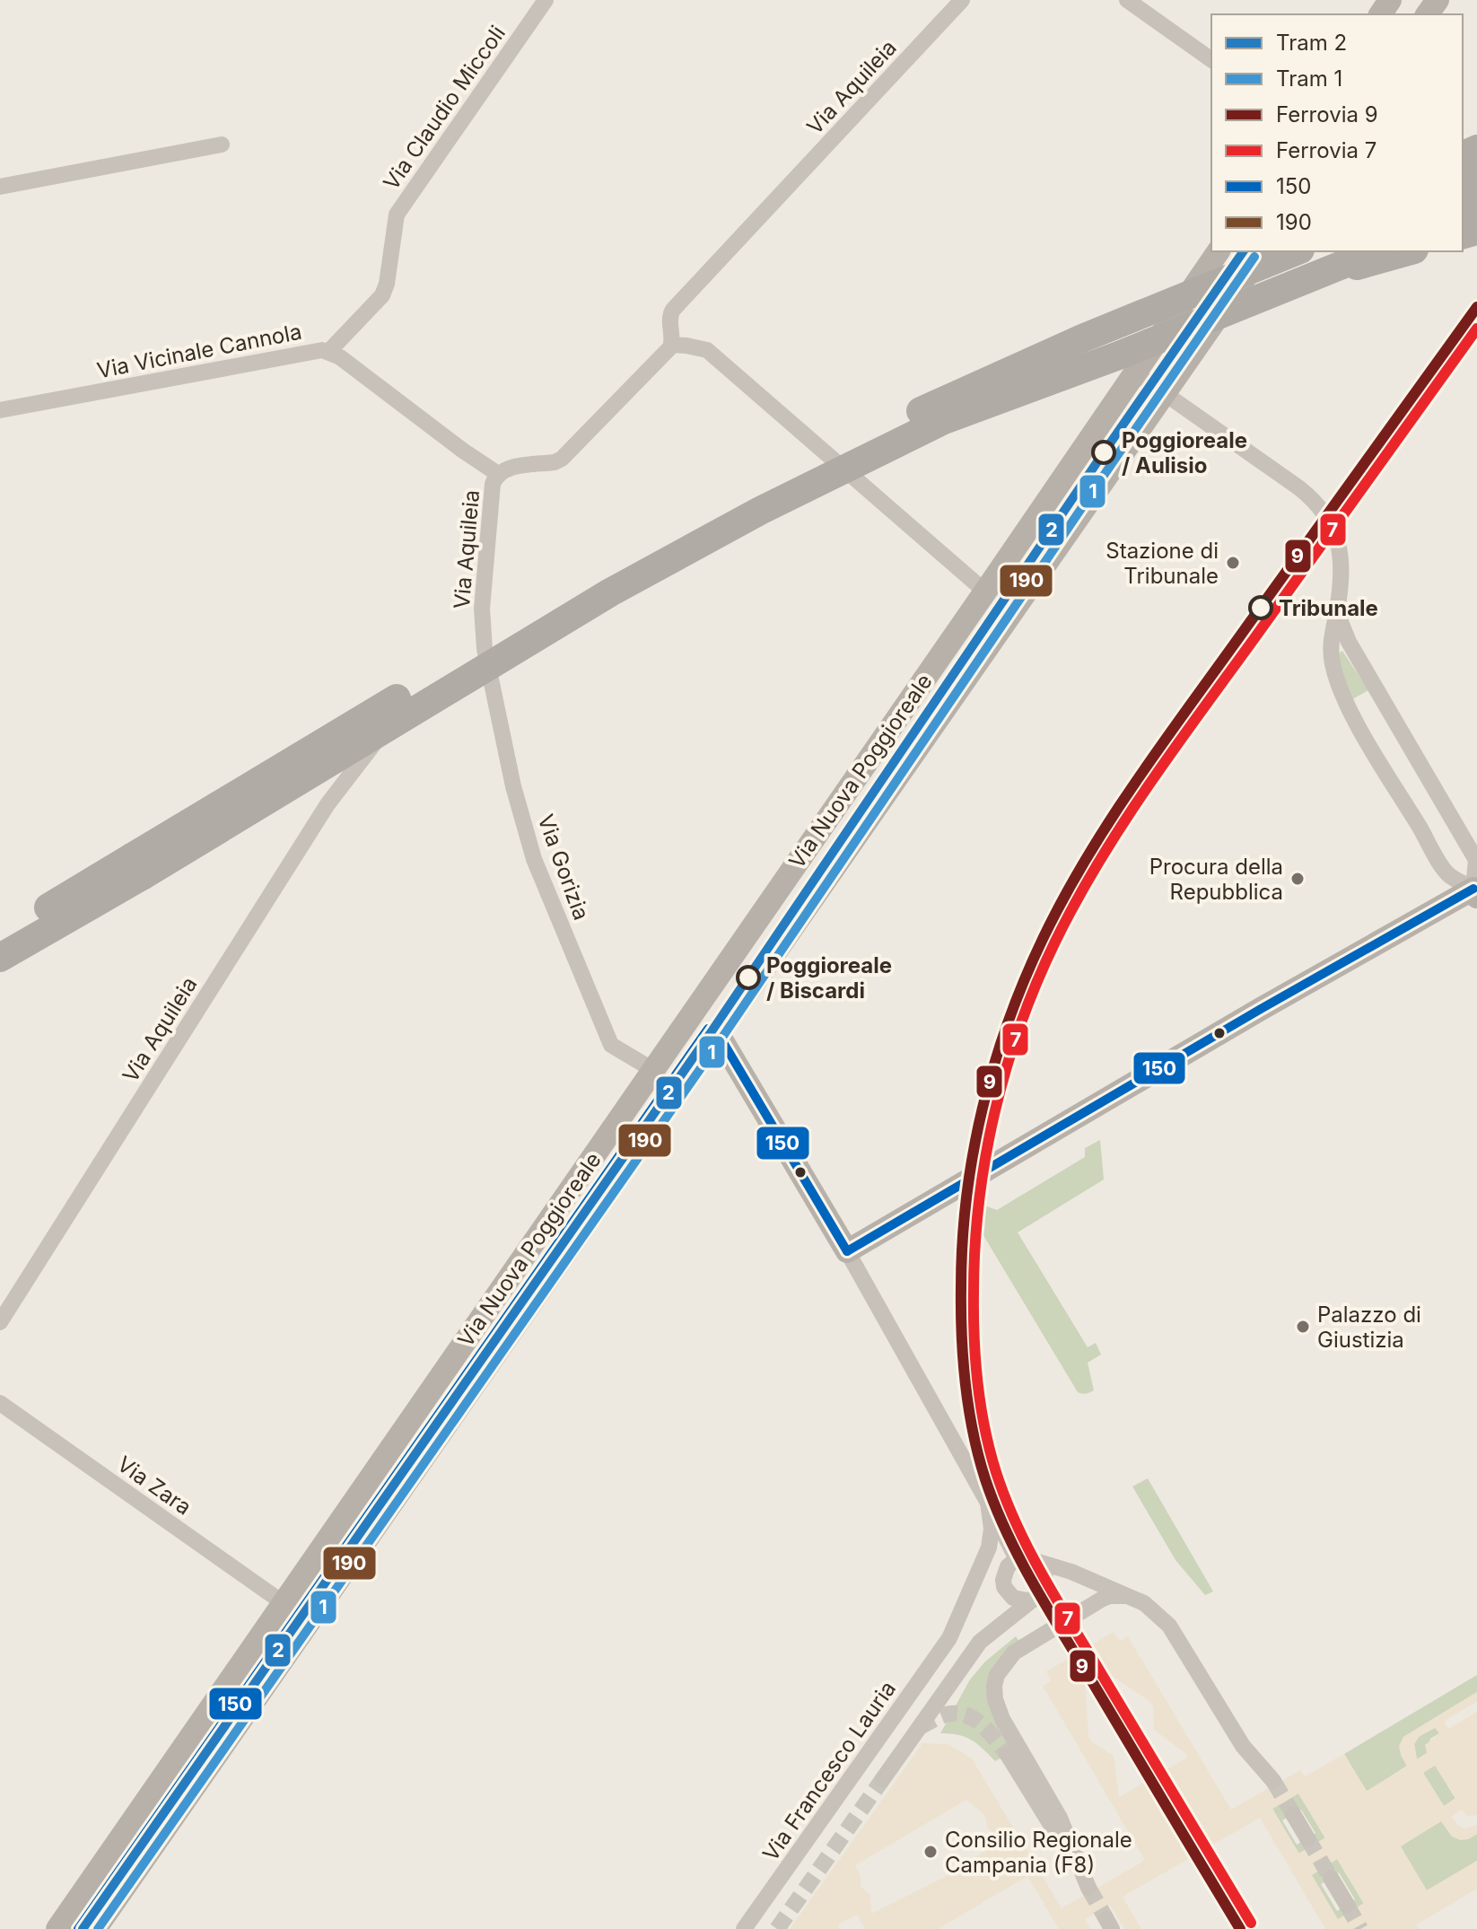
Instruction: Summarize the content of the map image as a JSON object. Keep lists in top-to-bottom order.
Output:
{
  "streets": {
    "main road": ["Via Nuova Poggioreale"],
    "street": [
      "Via Aquileia",
      "Via Claudio Miccoli",
      "Via Vicinale Cannola",
      "Via Gorizia",
      "Via Zara",
      "Via Francesco Lauria"
    ]
  },
  "crossings": [
    ["Via Aquileia", "Via Vicinale Cannola"],
    ["Via Aquileia", "Via Gorizia"],
    ["Via Claudio Miccoli", "Via Vicinale Cannola"],
    ["Via Nuova Poggioreale", "Via Gorizia"],
    ["Via Nuova Poggioreale", "Via Zara"]
  ],
  "places": [
    "Poggioreale / Aulisio",
    "Stazione di Tribunale",
    "Tribunale",
    "Procura della Repubblica",
    "Poggioreale / Biscardi",
    "Palazzo di Giustizia",
    "Consilio Regionale Campania (F8)"
  ],
  "lines": [
    "tram line 2",
    "tram line 1",
    "transit line 190",
    "rail line 9",
    "rail line 7",
    "transit line 150"
  ],
  "legend": [
    "Tram 2",
    "Tram 1",
    "Ferrovia 9",
    "Ferrovia 7",
    "150",
    "190"
  ]
}
